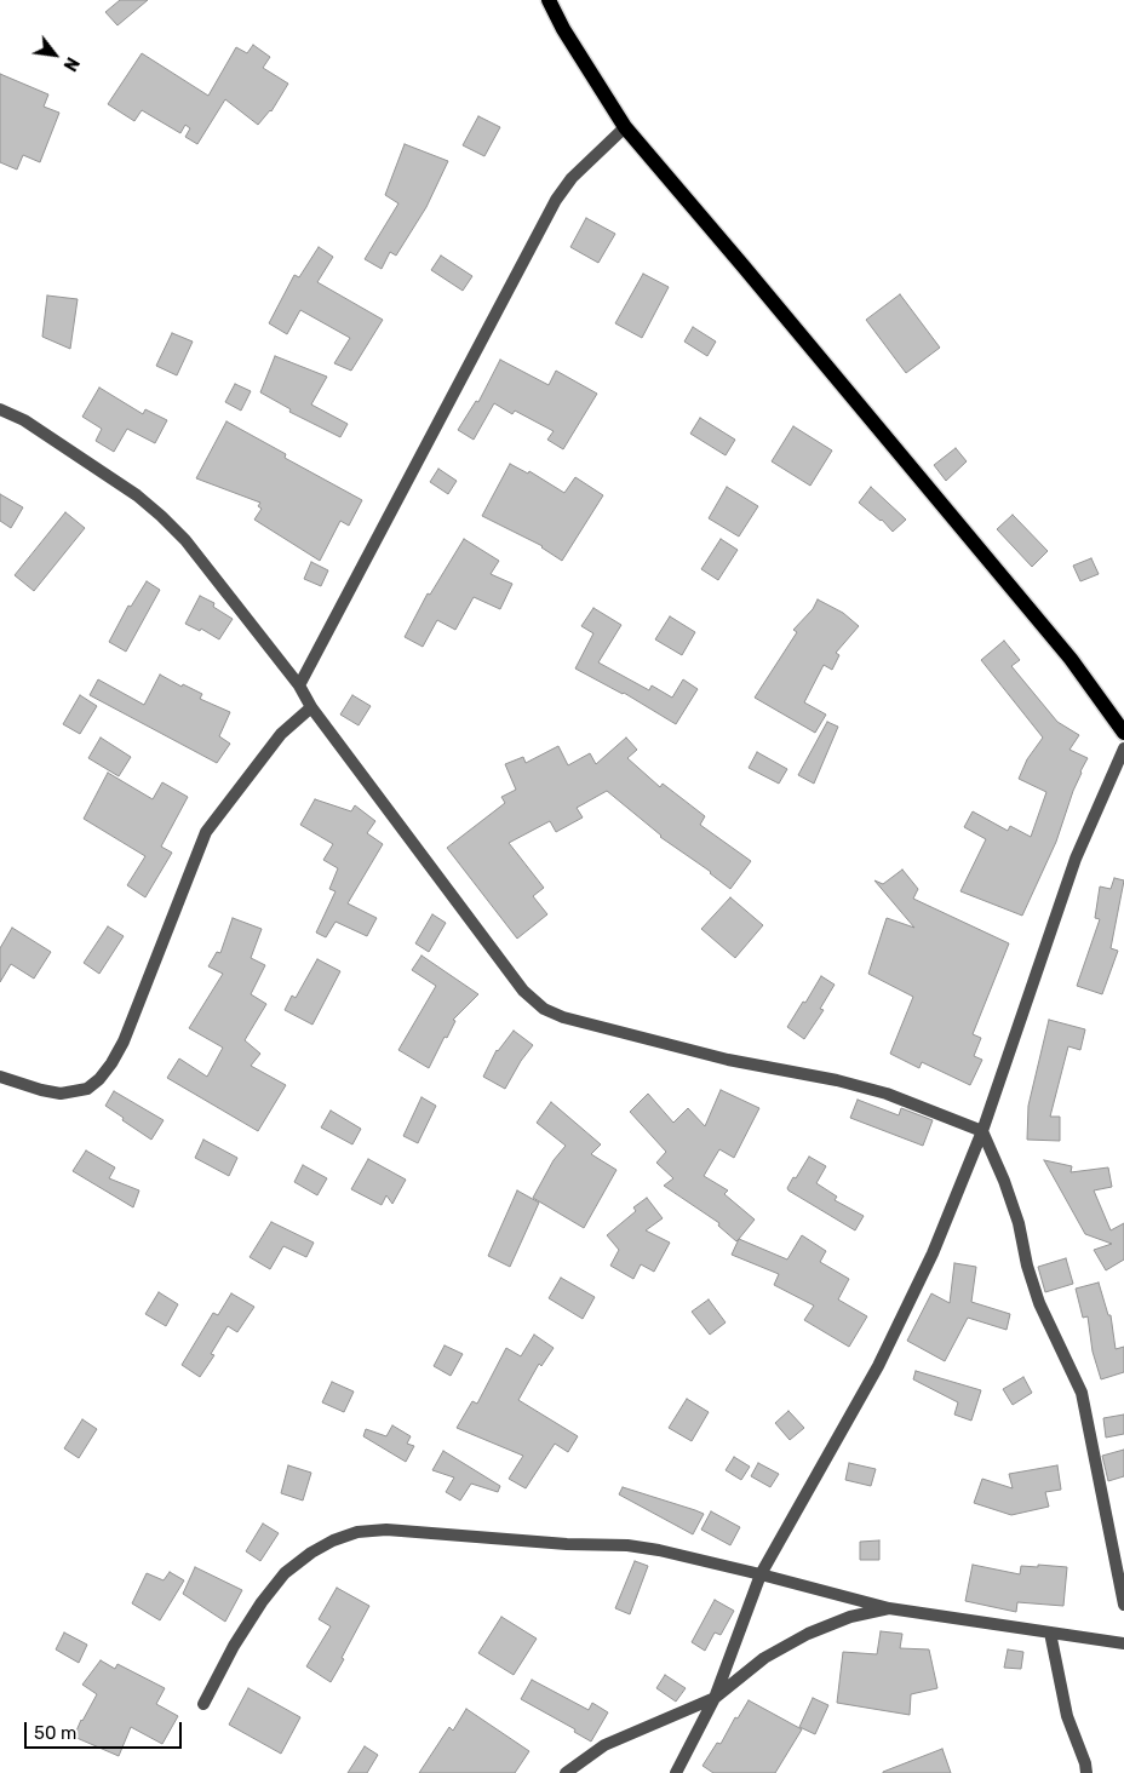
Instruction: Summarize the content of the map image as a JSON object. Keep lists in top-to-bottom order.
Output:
{
  "scale_bar": "50 m",
  "north": "bottom right"
}
